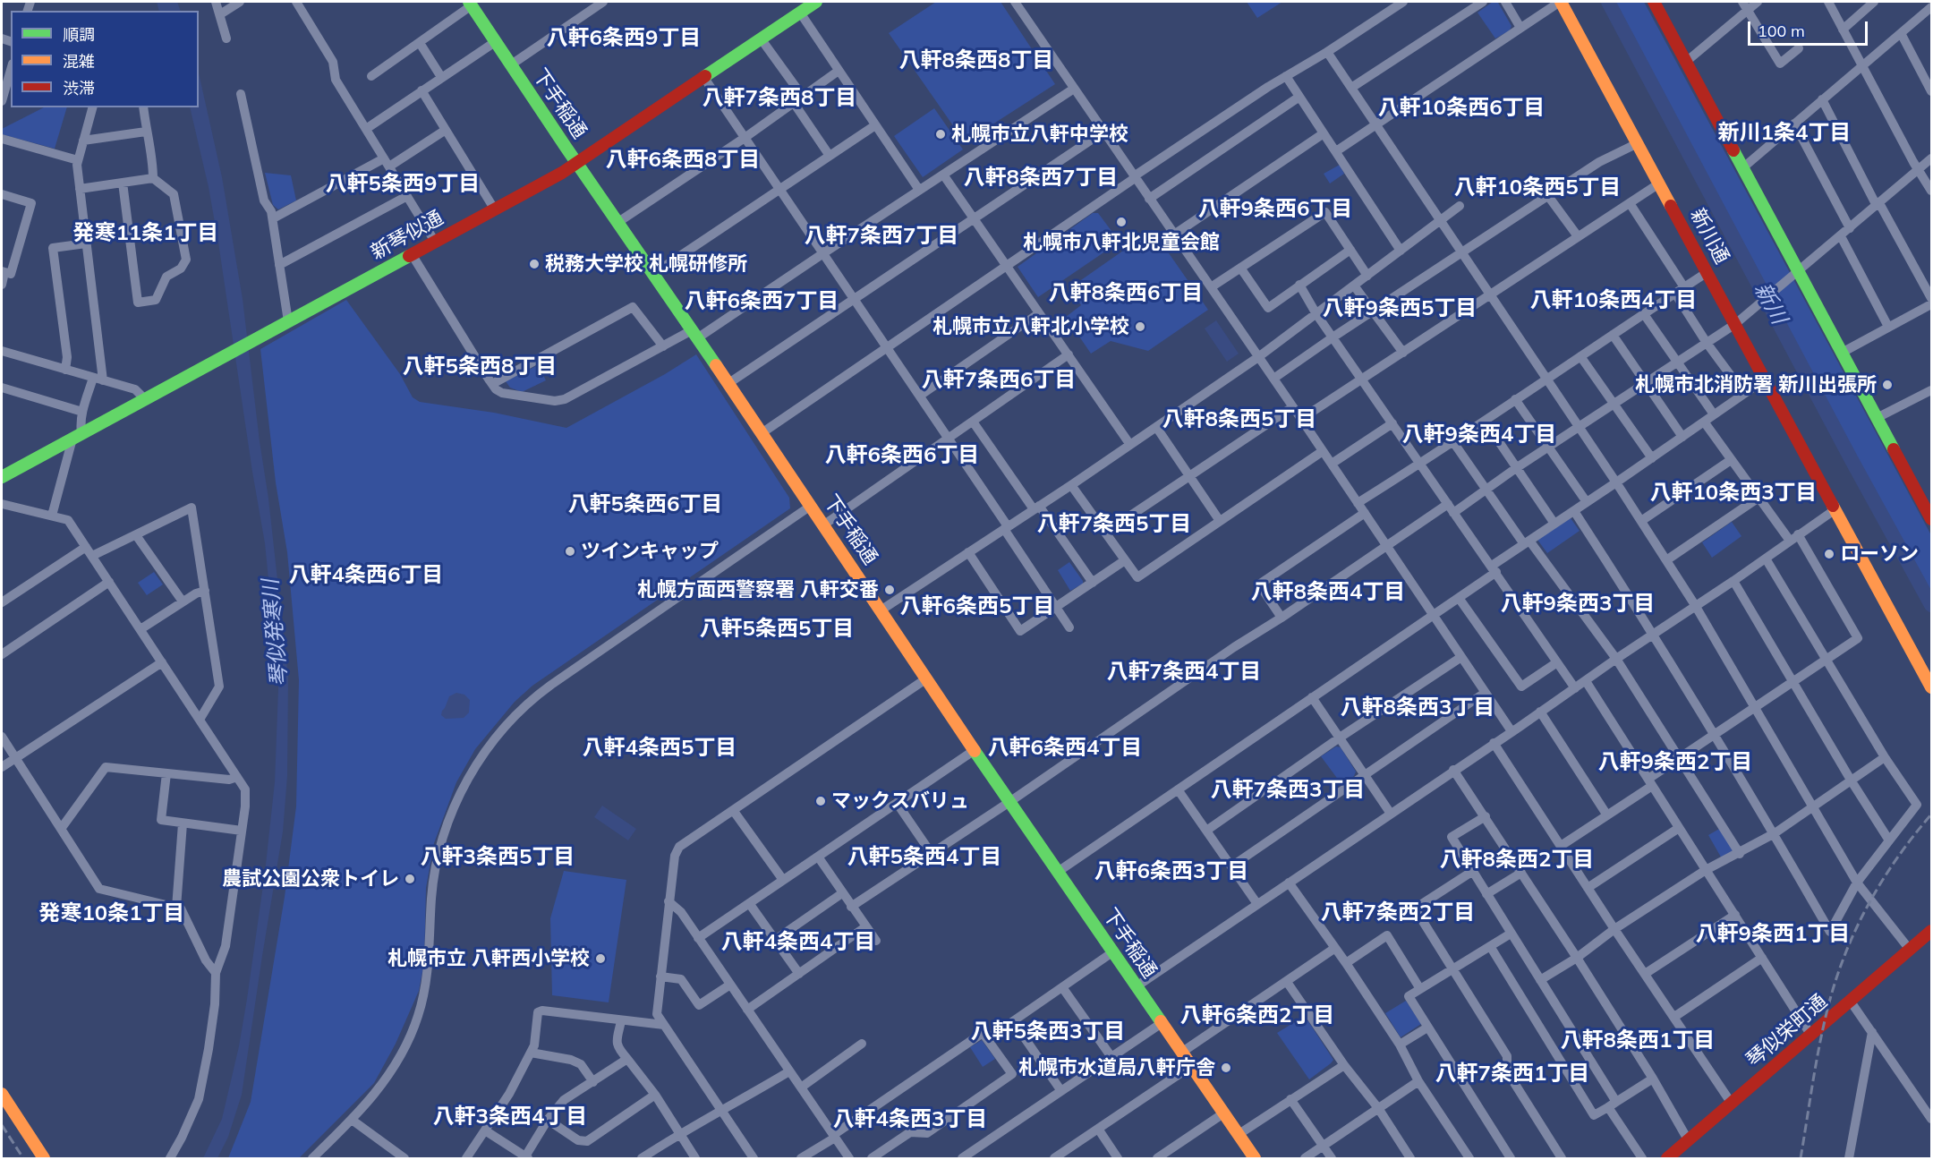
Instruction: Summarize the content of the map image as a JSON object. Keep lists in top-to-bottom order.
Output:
{
  "streets": {
    "street": [
      "下手稲通",
      "新琴似通",
      "新川通",
      "琴似栄町通"
    ]
  },
  "crossings": [
    ["下手稲通", "新琴似通"]
  ],
  "districts": [
    "八軒6条西9丁目",
    "八軒8条西8丁目",
    "八軒7条西8丁目",
    "八軒10条西6丁目",
    "新川1条4丁目",
    "八軒6条西8丁目",
    "八軒8条西7丁目",
    "八軒5条西9丁目",
    "八軒10条西5丁目",
    "八軒9条西6丁目",
    "発寒11条1丁目",
    "八軒7条西7丁目",
    "八軒8条西6丁目",
    "八軒10条西4丁目",
    "八軒6条西7丁目",
    "八軒9条西5丁目",
    "八軒5条西8丁目",
    "八軒7条西6丁目",
    "八軒8条西5丁目",
    "八軒9条西4丁目",
    "八軒6条西6丁目",
    "八軒10条西3丁目",
    "八軒5条西6丁目",
    "八軒7条西5丁目",
    "八軒4条西6丁目",
    "八軒8条西4丁目",
    "八軒9条西3丁目",
    "八軒6条西5丁目",
    "八軒5条西5丁目",
    "八軒7条西4丁目",
    "八軒8条西3丁目",
    "八軒4条西5丁目",
    "八軒6条西4丁目",
    "八軒9条西2丁目",
    "八軒7条西3丁目",
    "八軒3条西5丁目",
    "八軒5条西4丁目",
    "八軒8条西2丁目",
    "八軒6条西3丁目",
    "八軒7条西2丁目",
    "発寒10条1丁目",
    "八軒9条西1丁目",
    "八軒4条西4丁目",
    "八軒6条西2丁目",
    "八軒5条西3丁目",
    "八軒8条西1丁目",
    "八軒7条西1丁目",
    "八軒3条西4丁目",
    "八軒4条西3丁目"
  ],
  "water": ["新川", "琴似発寒川"],
  "places": [
    "札幌市立八軒中学校",
    "札幌市八軒北児童会館",
    "税務大学校 札幌研修所",
    "札幌市立八軒北小学校",
    "札幌市北消防署 新川出張所",
    "ツインキャップ",
    "ローソン",
    "札幌方面西警察署 八軒交番",
    "マックスバリュ",
    "農試公園公衆トイレ",
    "札幌市立 八軒西小学校",
    "札幌市水道局八軒庁舎"
  ],
  "legend": ["順調", "混雑", "渋滞"],
  "scale_bar": "100 m"
}
